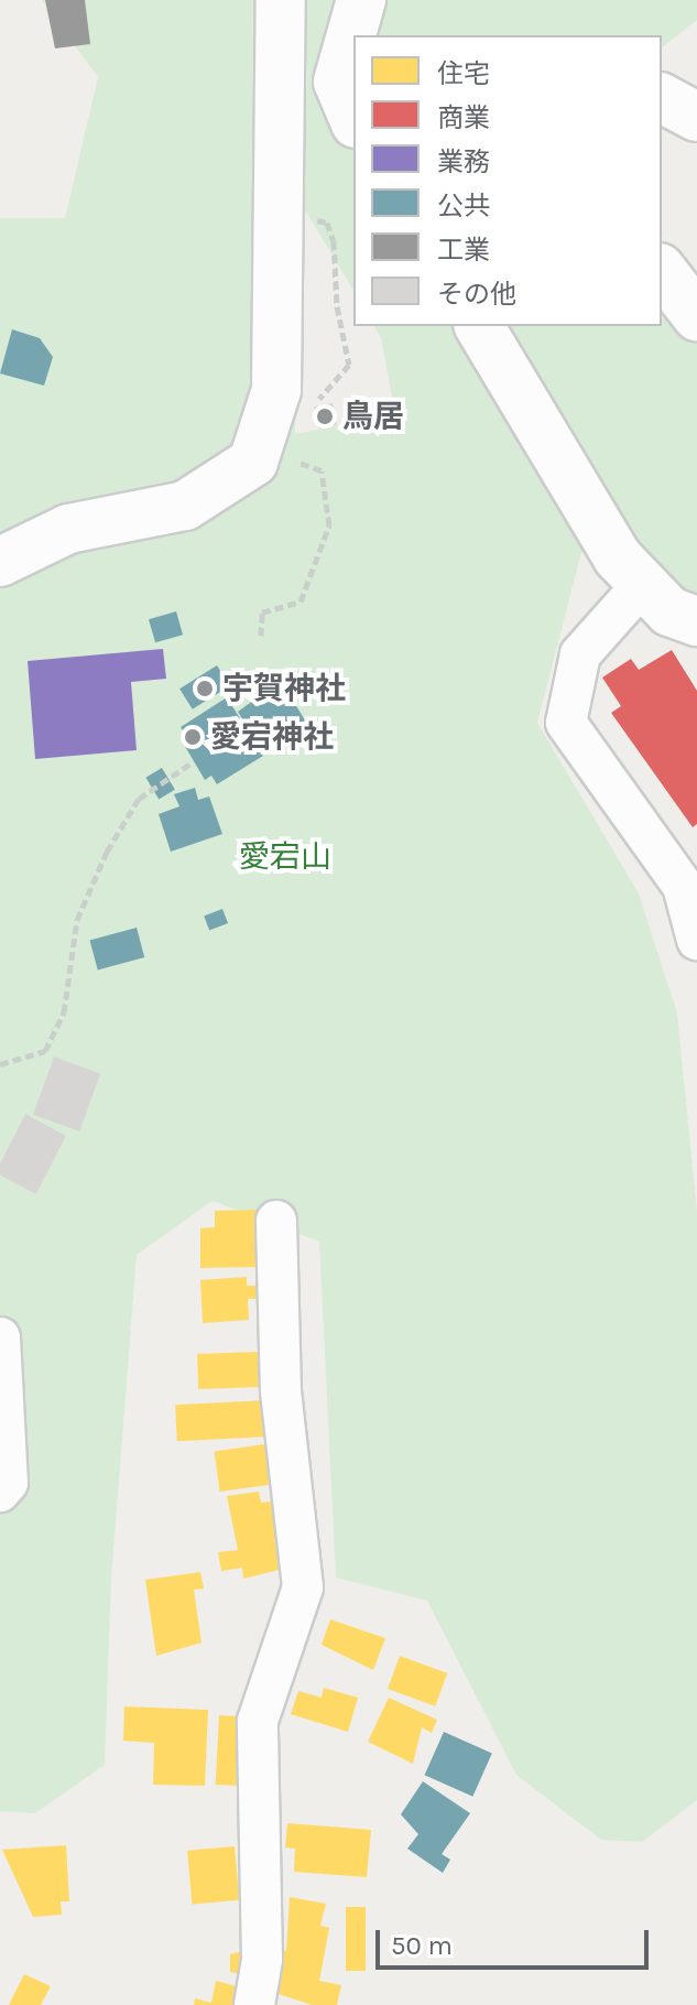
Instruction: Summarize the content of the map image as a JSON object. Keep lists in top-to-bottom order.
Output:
{
  "parks": ["愛宕山"],
  "places": ["鳥居", "宇賀神社", "愛宕神社"],
  "legend": [
    "住宅",
    "商業",
    "業務",
    "公共",
    "工業",
    "その他"
  ],
  "scale_bar": "50 m"
}
